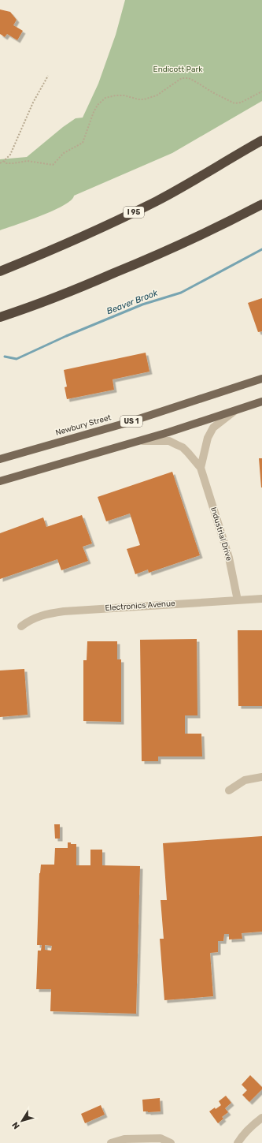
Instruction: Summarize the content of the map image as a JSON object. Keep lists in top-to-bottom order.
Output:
{
  "streets": {
    "highway": ["I 95"],
    "main road": ["US 1", "Newbury Street"],
    "street": ["Industrial Drive", "Electronics Avenue"]
  },
  "crossings": [
    ["Industrial Drive", "Electronics Avenue"]
  ],
  "water": ["Beaver Brook"],
  "parks": ["Endicott Park"],
  "north": "bottom left"
}
